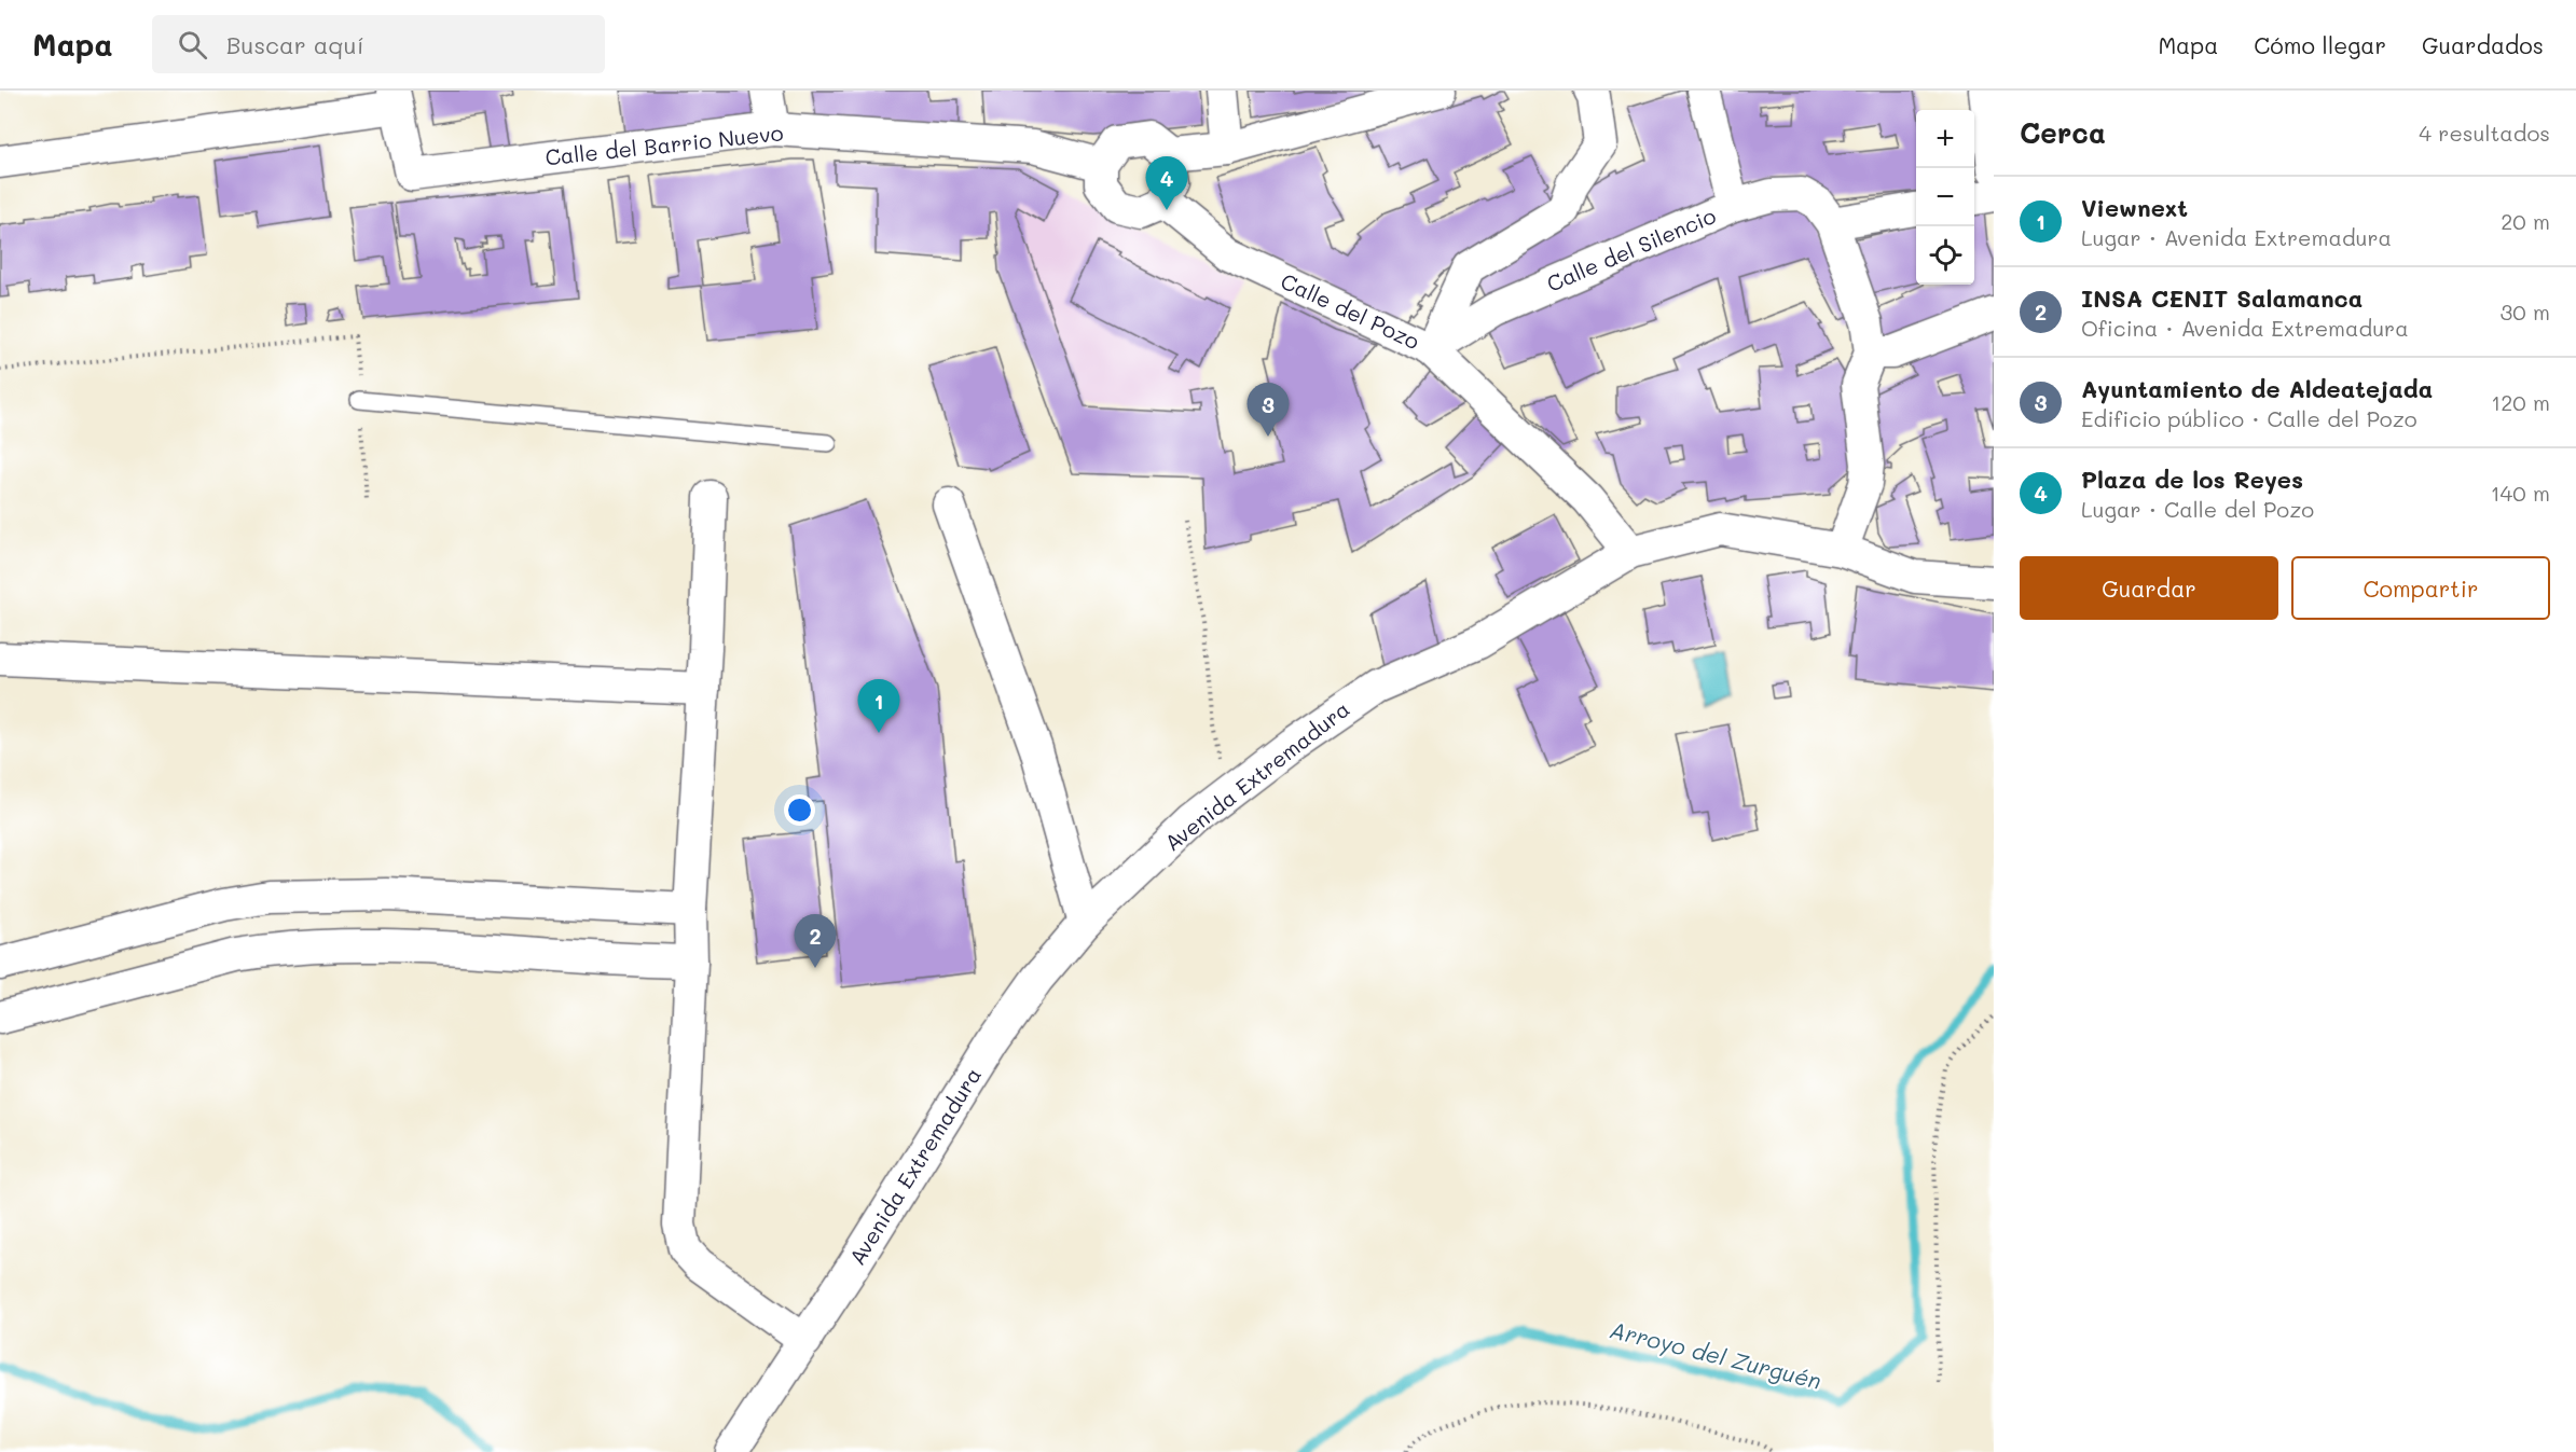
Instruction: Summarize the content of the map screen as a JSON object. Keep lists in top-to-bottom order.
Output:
{
  "streets": {
    "street": [
      "Calle del Barrio Nuevo",
      "Calle del Silencio",
      "Calle del Pozo",
      "Avenida Extremadura"
    ]
  },
  "crossings": [
    ["Calle del Barrio Nuevo", "Calle del Pozo"],
    ["Calle del Silencio", "Calle del Pozo"],
    ["Calle del Pozo", "Avenida Extremadura"]
  ],
  "water": ["Arroyo del Zurguén"],
  "page": {
    "header": "Mapa",
    "search": "Buscar aquí",
    "nav": ["Mapa", "Cómo llegar", "Guardados"],
    "heading": ["Cerca", "4 resultados"],
    "map_buttons": ["+", "−"],
    "pins": [
      "4",
      "3",
      "1",
      "2"
    ],
    "list": [
      {
        "mark": "1",
        "name": "Viewnext",
        "note": "Lugar · Avenida Extremadura",
        "value": "20 m"
      },
      {
        "mark": "2",
        "name": "INSA CENIT Salamanca",
        "note": "Oficina · Avenida Extremadura",
        "value": "30 m"
      },
      {
        "mark": "3",
        "name": "Ayuntamiento de Aldeatejada",
        "note": "Edificio público · Calle del Pozo",
        "value": "120 m"
      },
      {
        "mark": "4",
        "name": "Plaza de los Reyes",
        "note": "Lugar · Calle del Pozo",
        "value": "140 m"
      }
    ],
    "buttons": ["Guardar", "Compartir"]
  }
}
